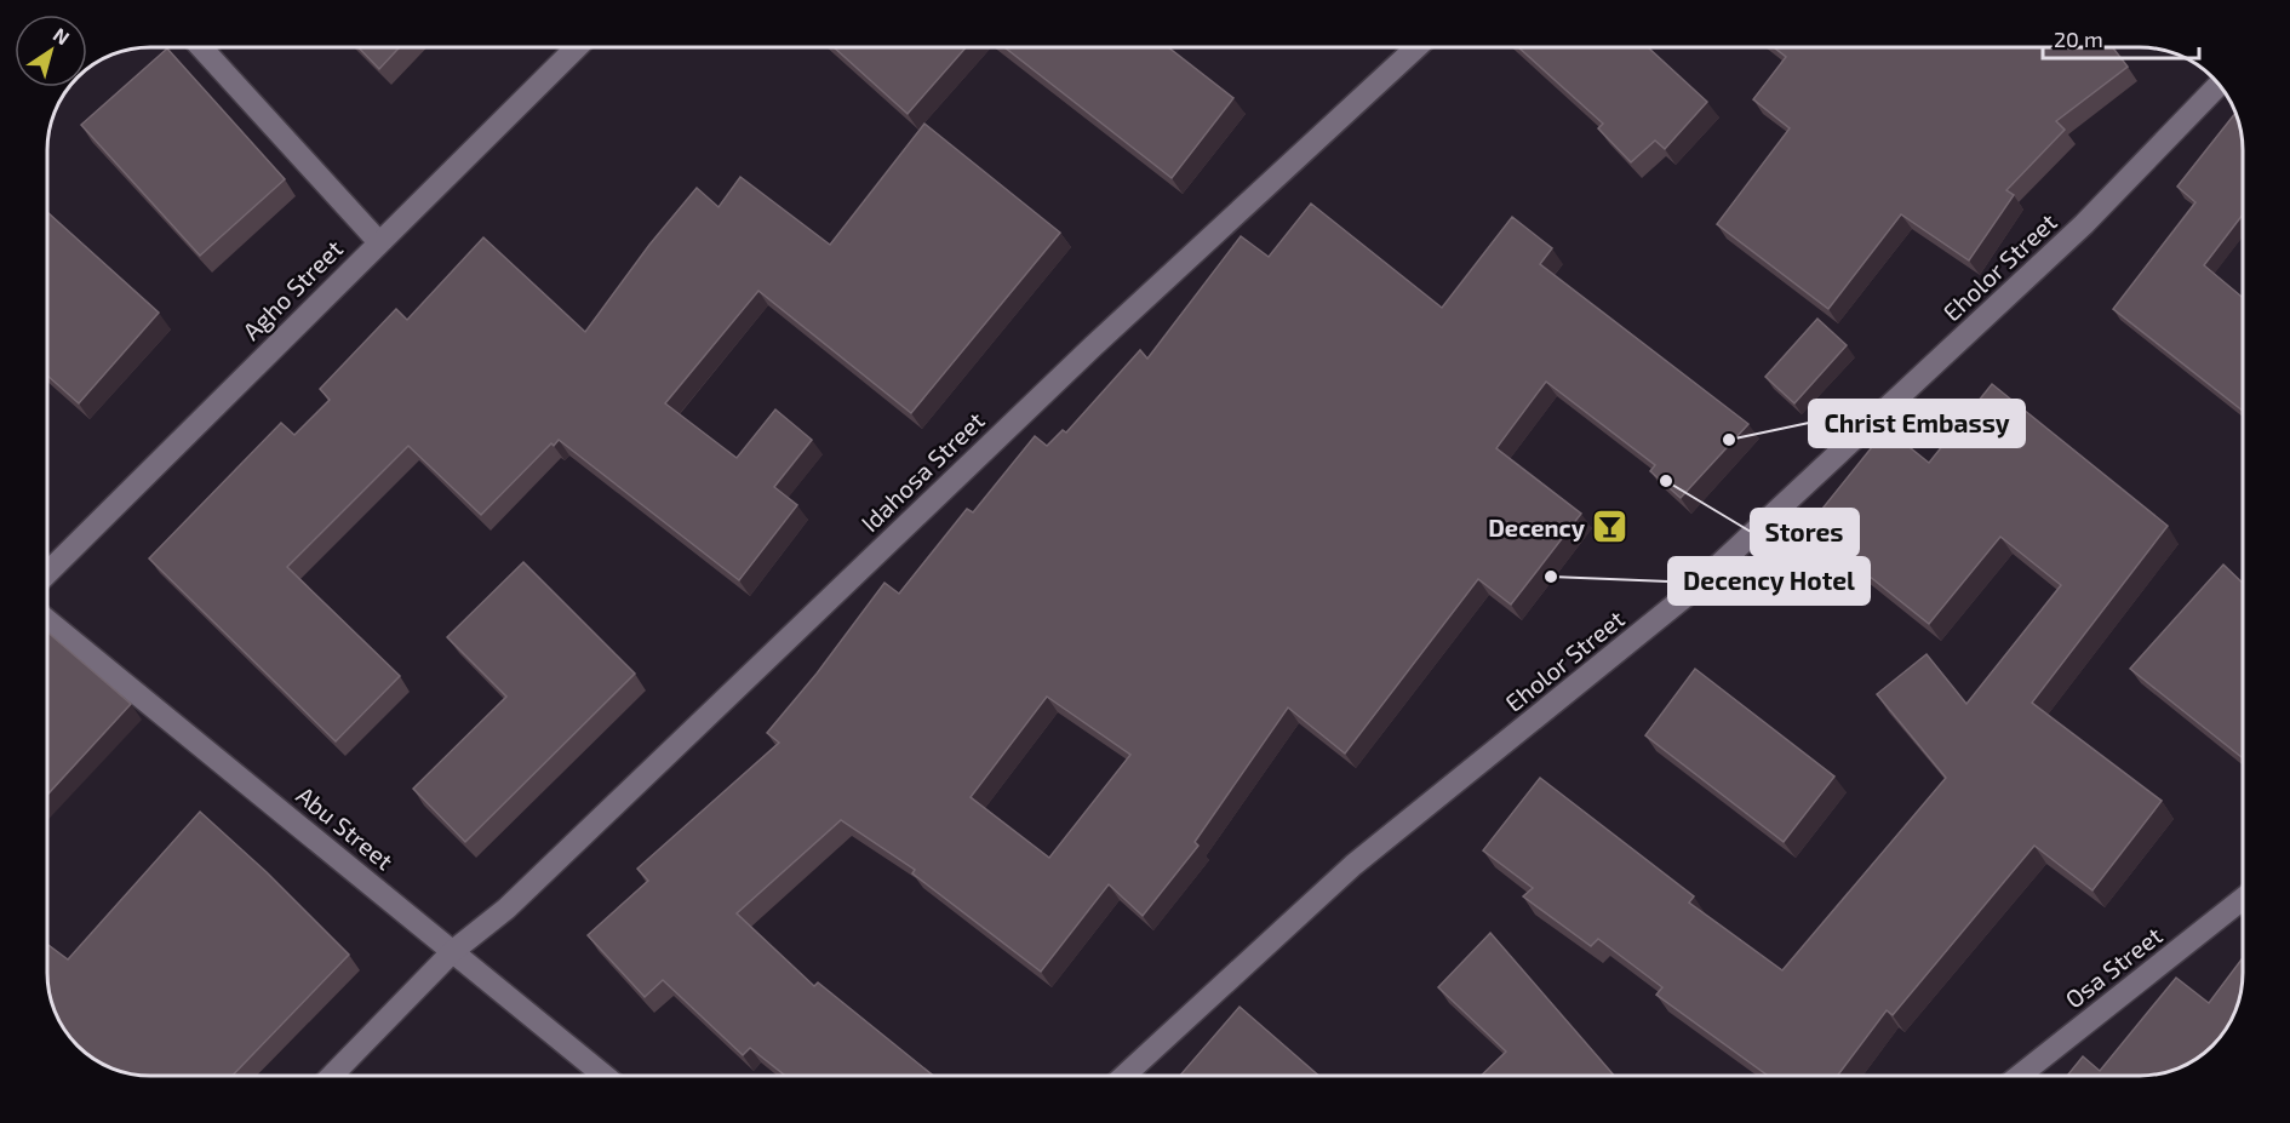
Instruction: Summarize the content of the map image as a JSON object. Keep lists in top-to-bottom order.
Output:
{
  "streets": {
    "street": [
      "Eholor Street",
      "Agho Street",
      "Idahosa Street",
      "Abu Street",
      "Osa Street"
    ]
  },
  "crossings": [
    ["Idahosa Street", "Abu Street"]
  ],
  "places": {
    "other": ["Christ Embassy", "Stores", "Decency Hotel"],
    "bar": ["Decency"]
  },
  "scale_bar": "20 m",
  "north": "top right"
}
